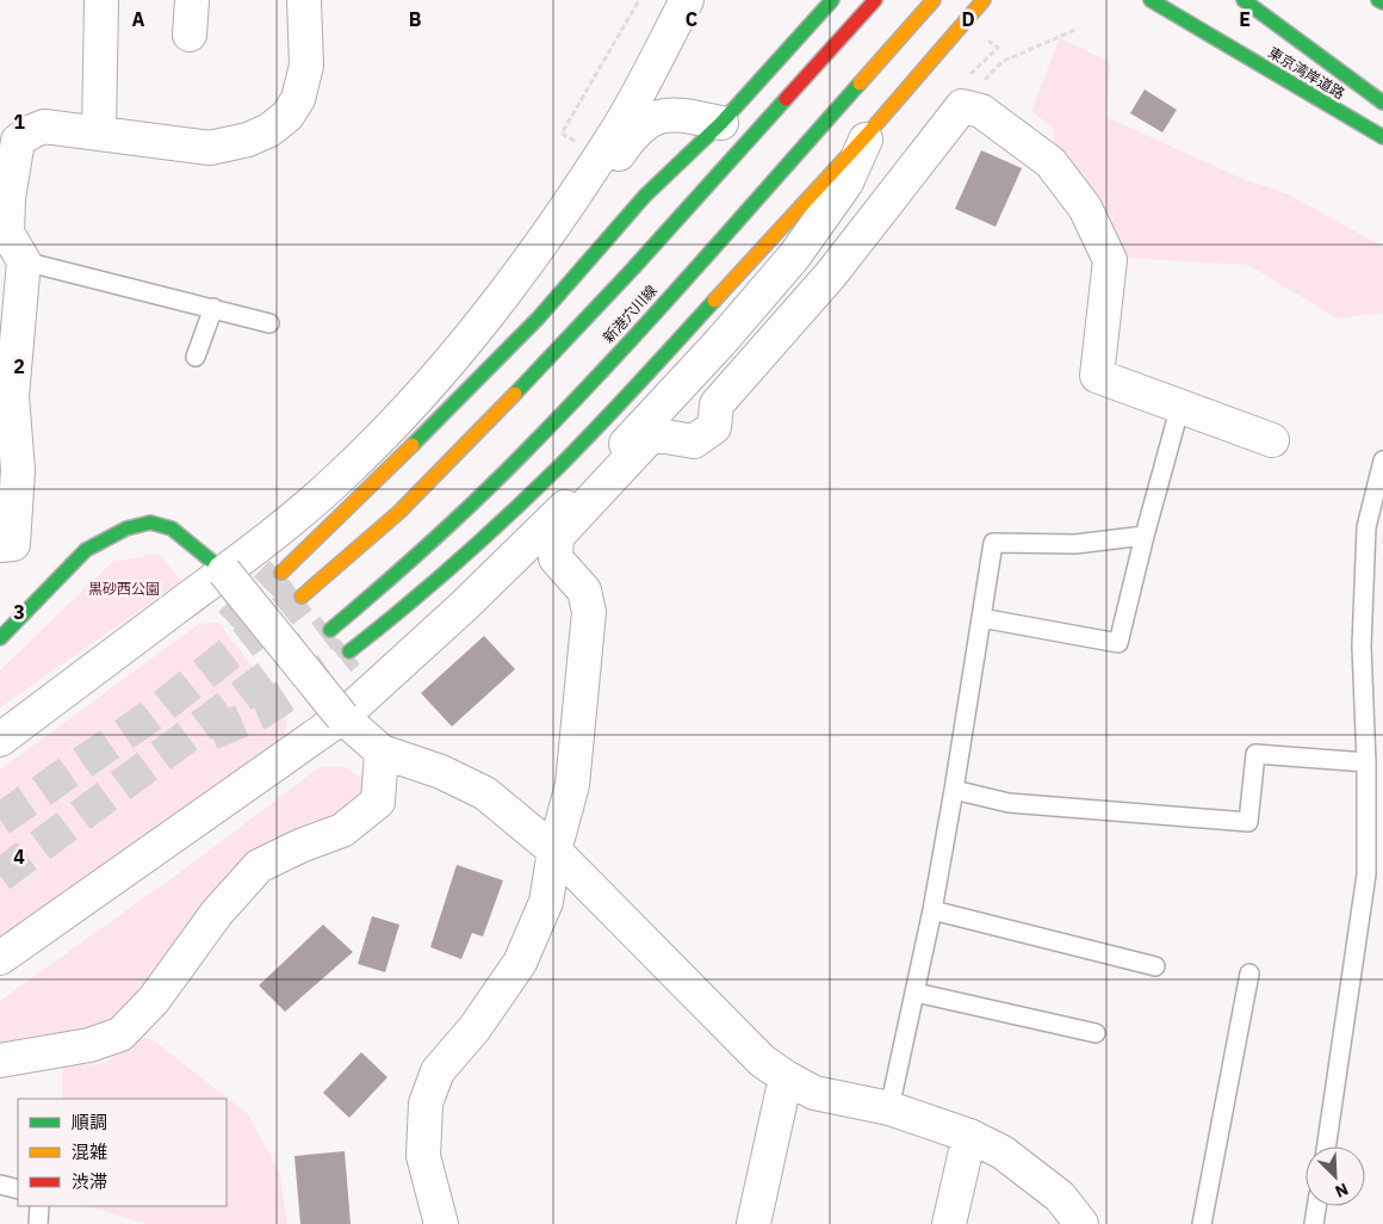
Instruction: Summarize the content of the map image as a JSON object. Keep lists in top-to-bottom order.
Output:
{
  "streets": {
    "main road": ["東京湾岸道路", "新港穴川線"]
  },
  "parks": ["黒砂西公園"],
  "legend": ["順調", "混雑", "渋滞"],
  "north": "bottom right",
  "grid": {
    "columns": [
      "A",
      "B",
      "C",
      "D",
      "E"
    ],
    "rows": [
      "1",
      "2",
      "3",
      "4"
    ]
  }
}
